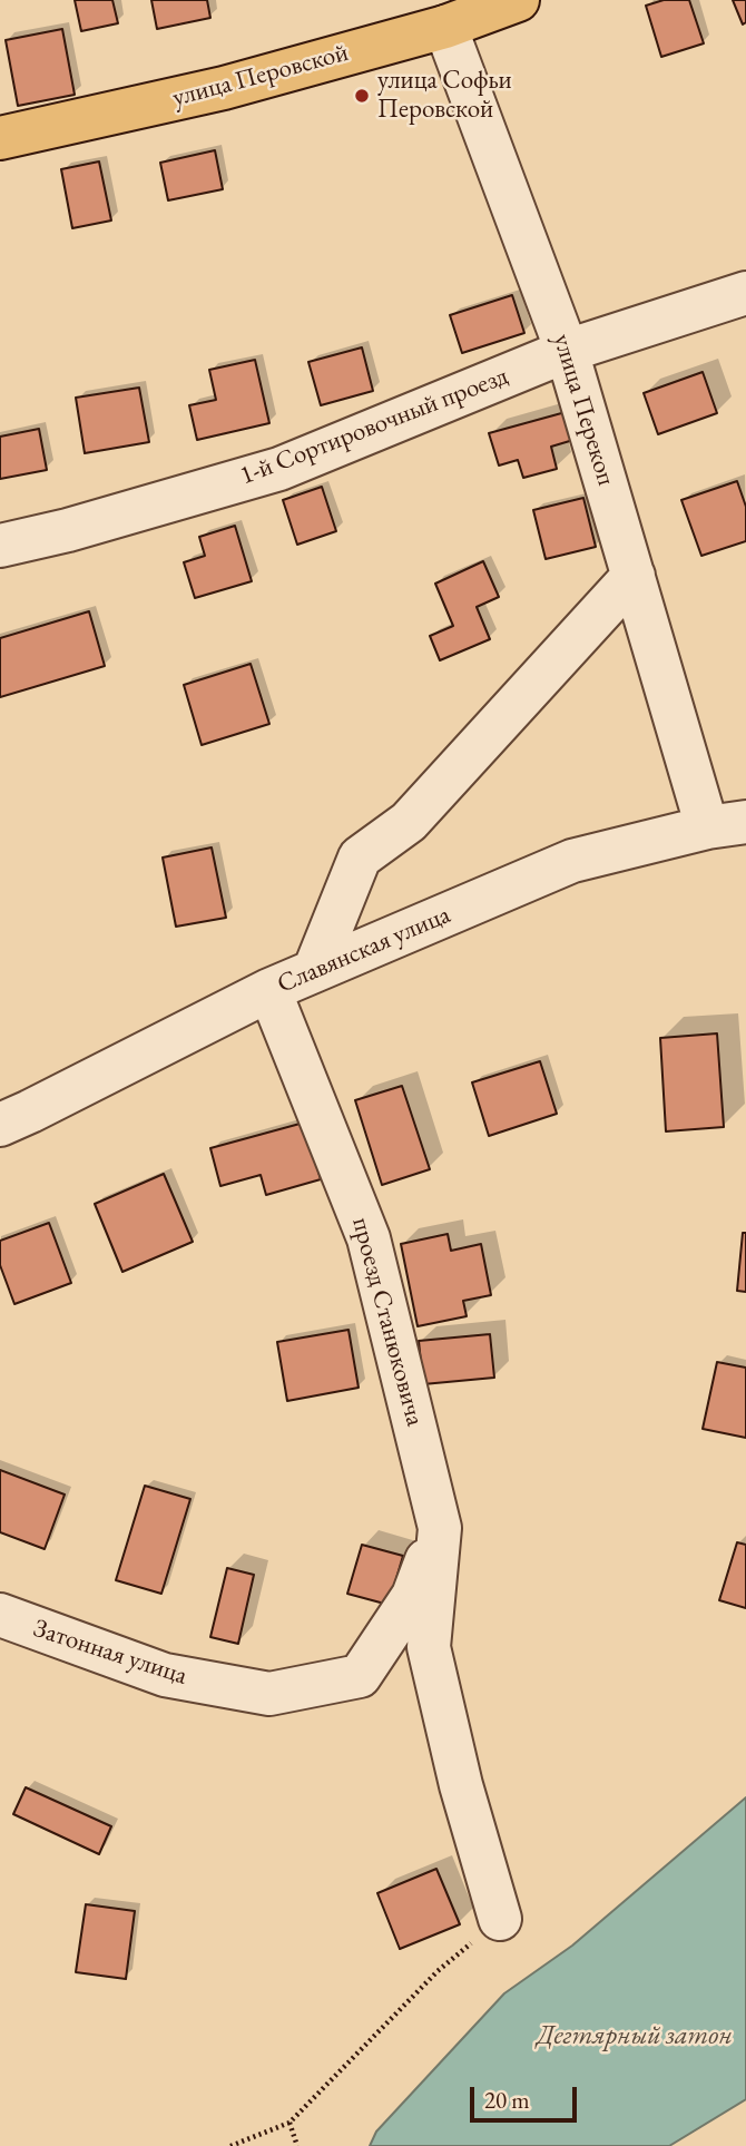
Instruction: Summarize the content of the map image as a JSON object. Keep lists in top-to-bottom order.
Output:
{
  "streets": {
    "main road": ["улица Перовской"],
    "street": [
      "улица Перекоп",
      "1-й Сортировочный проезд",
      "Славянская улица",
      "проезд Станюковича",
      "Затонная улица"
    ]
  },
  "crossings": [
    ["улица Перовской", "улица Перекоп"],
    ["улица Перекоп", "1-й Сортировочный проезд"],
    ["улица Перекоп", "Славянская улица"],
    ["Славянская улица", "проезд Станюковича"],
    ["проезд Станюковича", "Затонная улица"]
  ],
  "water": ["Дегтярный затон"],
  "places": ["улица Софьи Перовской"],
  "scale_bar": "20 m"
}
